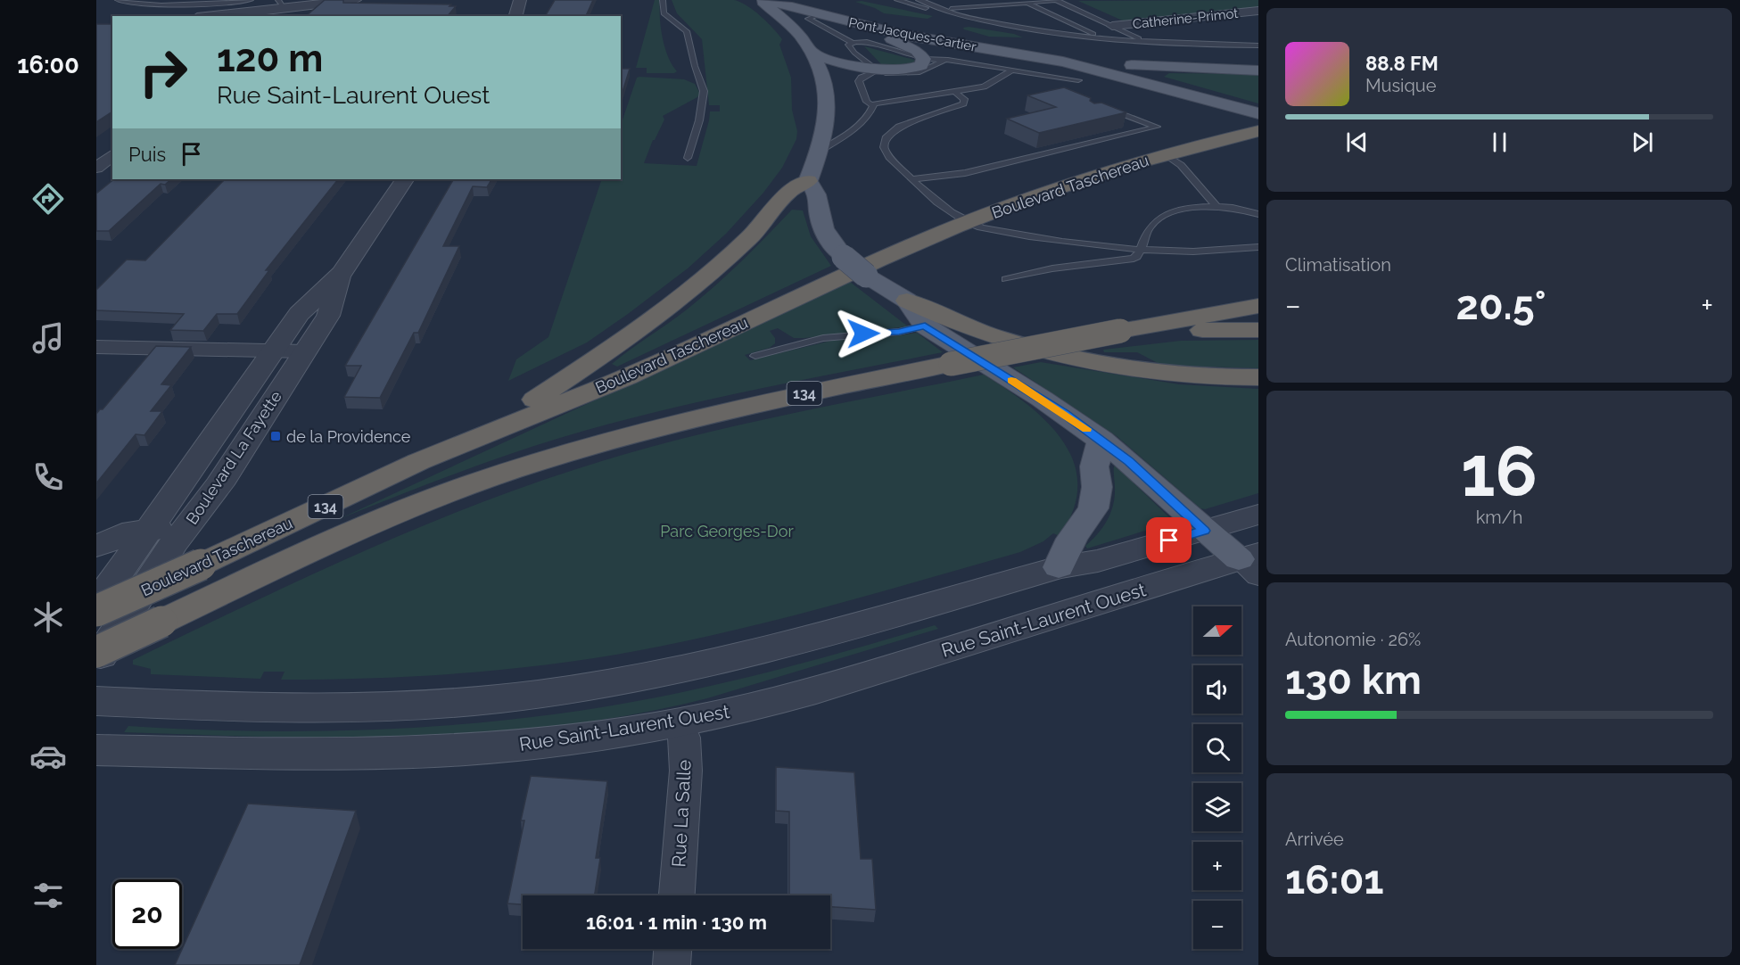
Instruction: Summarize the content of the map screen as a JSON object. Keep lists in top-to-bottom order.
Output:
{
  "streets": {
    "highway": ["Boulevard Taschereau", "134"],
    "main road": ["Pont Jacques-Cartier"],
    "street": [
      "Catherine-Primot",
      "Boulevard La Fayette",
      "Rue Saint-Laurent Ouest",
      "Rue La Salle"
    ]
  },
  "crossings": [
    ["Rue Saint-Laurent Ouest", "Rue La Salle"]
  ],
  "parks": ["Parc Georges-Dor"],
  "places": {
    "transit": ["de la Providence"]
  },
  "north": "right",
  "page": {
    "tabs": "16:00",
    "turn": ["120 m", "Rue Saint-Laurent Ouest"],
    "song": ["88.8 FM", "Musique"],
    "then": "Puis",
    "tile": [
      "Climatisation",
      ["16", "km/h"],
      ["Autonomie · 26%", "130 km"],
      ["Arrivée", "16:01"]
    ],
    "heat": ["−", "20.5°", "+"],
    "map_buttons": ["+", "−"],
    "limit": "20",
    "trip": "16:01 · 1 min · 130 m"
  }
}
